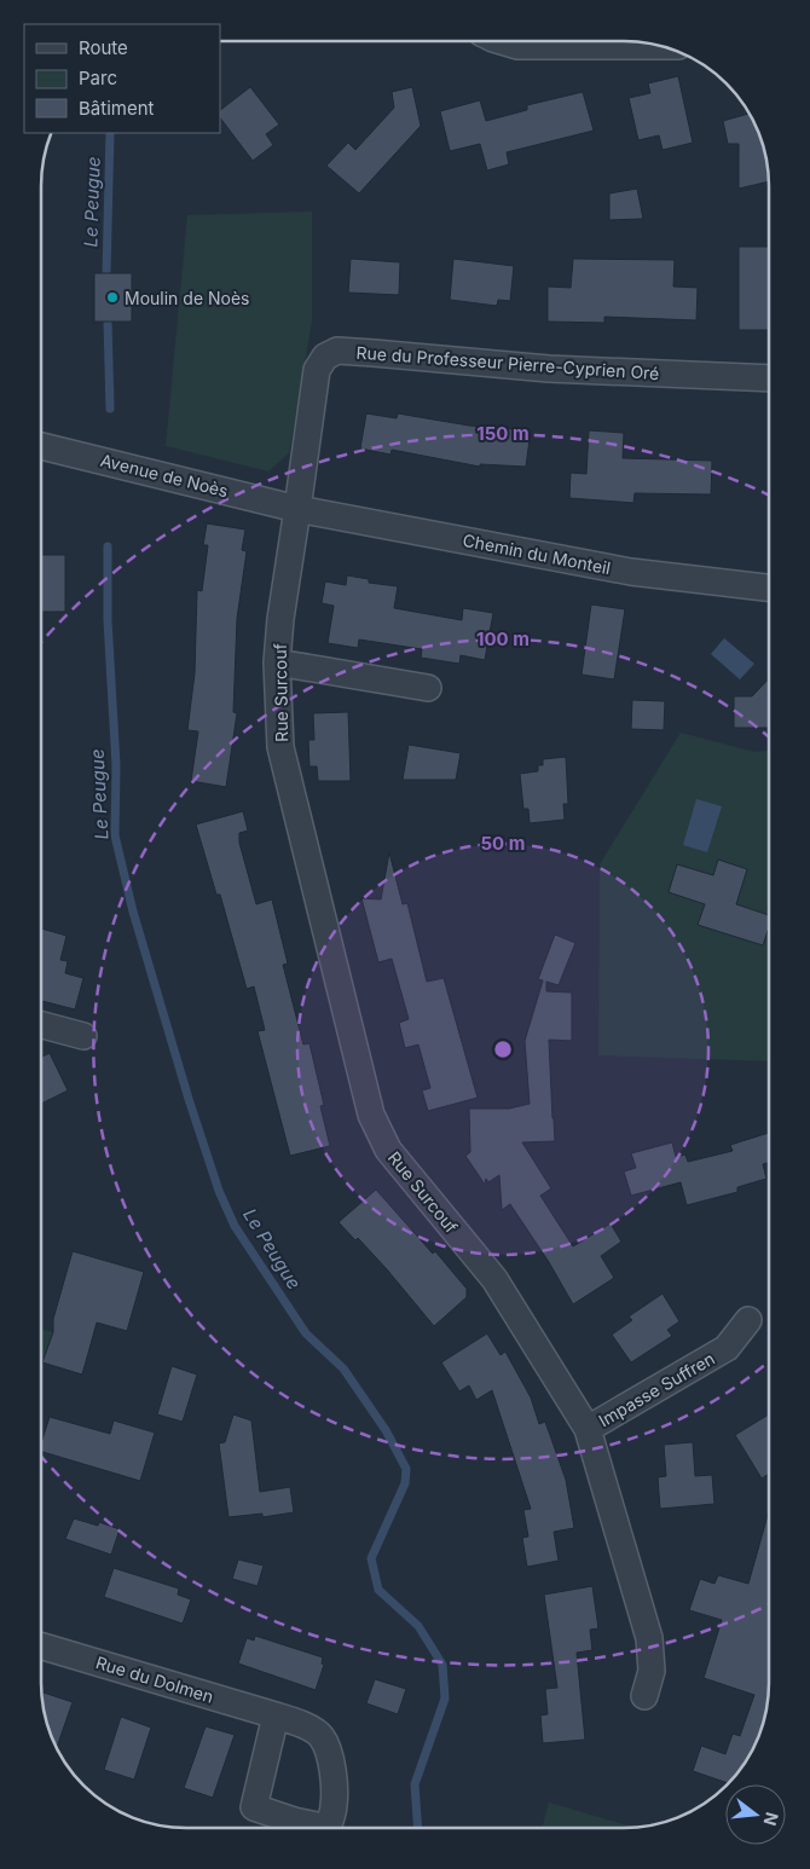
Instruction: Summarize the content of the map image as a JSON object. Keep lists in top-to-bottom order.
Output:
{
  "streets": {
    "street": [
      "Rue du Professeur Pierre-Cyprien Oré",
      "Avenue de Noès",
      "Chemin du Monteil",
      "Rue Surcouf",
      "Impasse Suffren",
      "Rue du Dolmen"
    ]
  },
  "crossings": [
    ["Rue du Professeur Pierre-Cyprien Oré", "Avenue de Noès"],
    ["Rue du Professeur Pierre-Cyprien Oré", "Chemin du Monteil"],
    ["Rue du Professeur Pierre-Cyprien Oré", "Rue Surcouf"],
    ["Avenue de Noès", "Chemin du Monteil"],
    ["Avenue de Noès", "Rue Surcouf"],
    ["Chemin du Monteil", "Rue Surcouf"],
    ["Rue Surcouf", "Impasse Suffren"]
  ],
  "water": ["Le Peugue"],
  "places": ["Moulin de Noès"],
  "legend": ["Route", "Parc", "Bâtiment"],
  "north": "right",
  "rings": ["150 m", "100 m", "50 m"]
}
